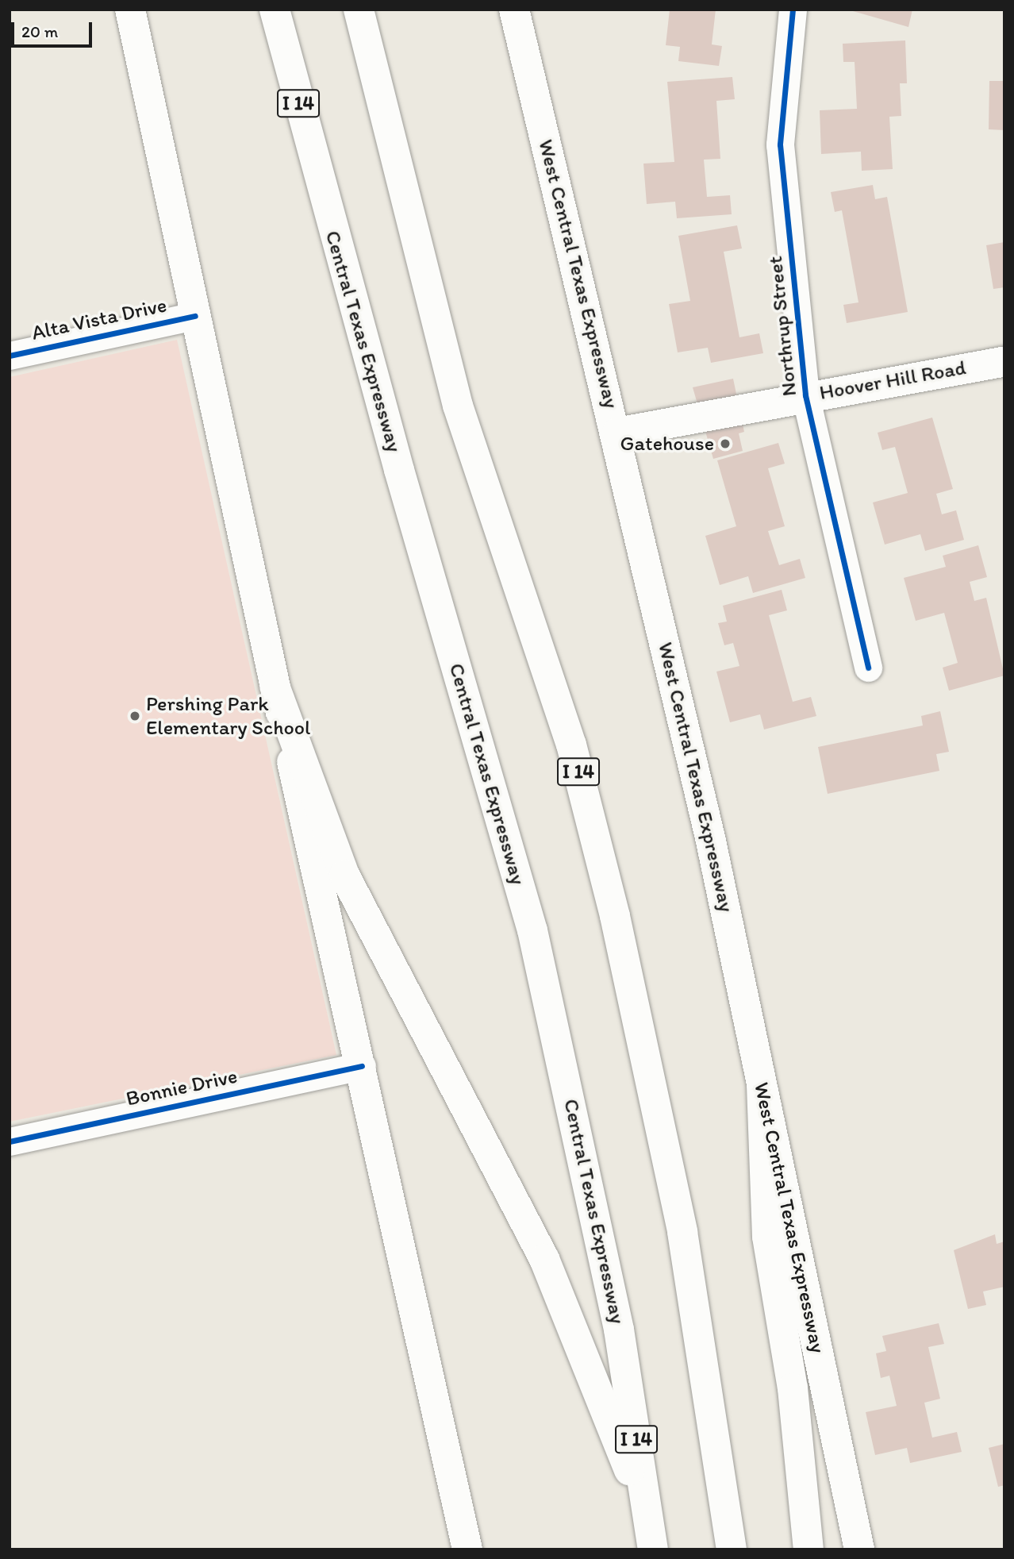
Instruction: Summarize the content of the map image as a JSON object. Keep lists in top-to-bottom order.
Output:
{
  "streets": {
    "main road": [
      "I 14",
      "West Central Texas Expressway",
      "Central Texas Expressway",
      "Hoover Hill Road"
    ],
    "street": ["Alta Vista Drive", "Northrup Street", "Bonnie Drive"]
  },
  "crossings": [
    ["West Central Texas Expressway", "Hoover Hill Road"],
    ["Northrup Street", "Hoover Hill Road"]
  ],
  "places": ["Gatehouse", "Pershing Park Elementary School"],
  "scale_bar": "20 m"
}
